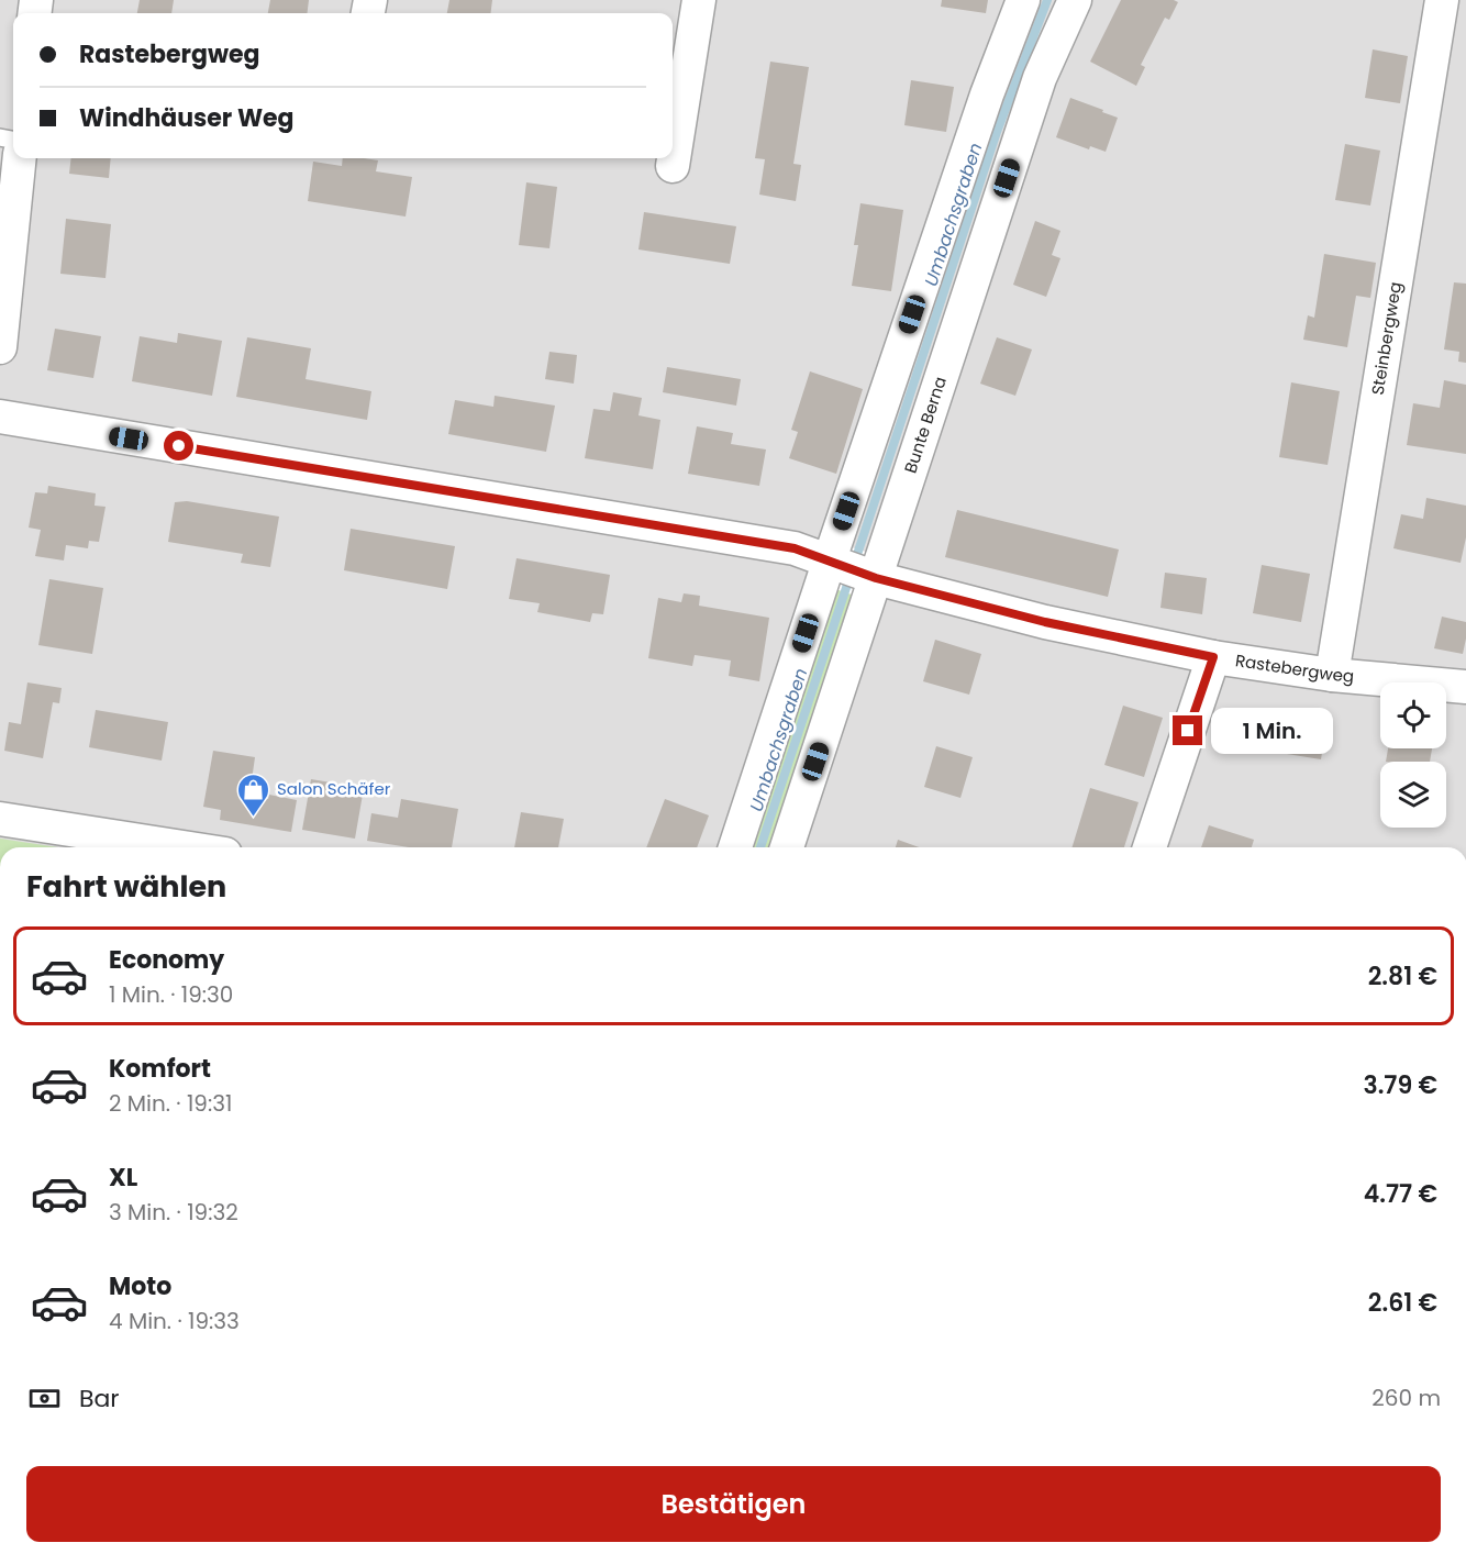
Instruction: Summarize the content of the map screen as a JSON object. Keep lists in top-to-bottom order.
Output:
{
  "streets": {
    "street": ["Steinbergweg", "Bunte Berna", "Rastebergweg"]
  },
  "crossings": [
    ["Steinbergweg", "Rastebergweg"],
    ["Bunte Berna", "Rastebergweg"]
  ],
  "water": ["Umbachsgraben"],
  "places": {
    "shop": ["Salon Schäfer"]
  },
  "page": {
    "banner": ["Rastebergweg", "Windhäuser Weg"],
    "bubble": "1 Min.",
    "heading": "Fahrt wählen",
    "list": [
      {
        "name": "Economy",
        "note": "1 Min. · 19:30",
        "value": "2.81 €"
      },
      {
        "name": "Komfort",
        "note": "2 Min. · 19:31",
        "value": "3.79 €"
      },
      {
        "name": "XL",
        "note": "3 Min. · 19:32",
        "value": "4.77 €"
      },
      {
        "name": "Moto",
        "note": "4 Min. · 19:33",
        "value": "2.61 €"
      }
    ],
    "pay": ["Bar", "260 m"],
    "buttons": "Bestätigen"
  }
}
